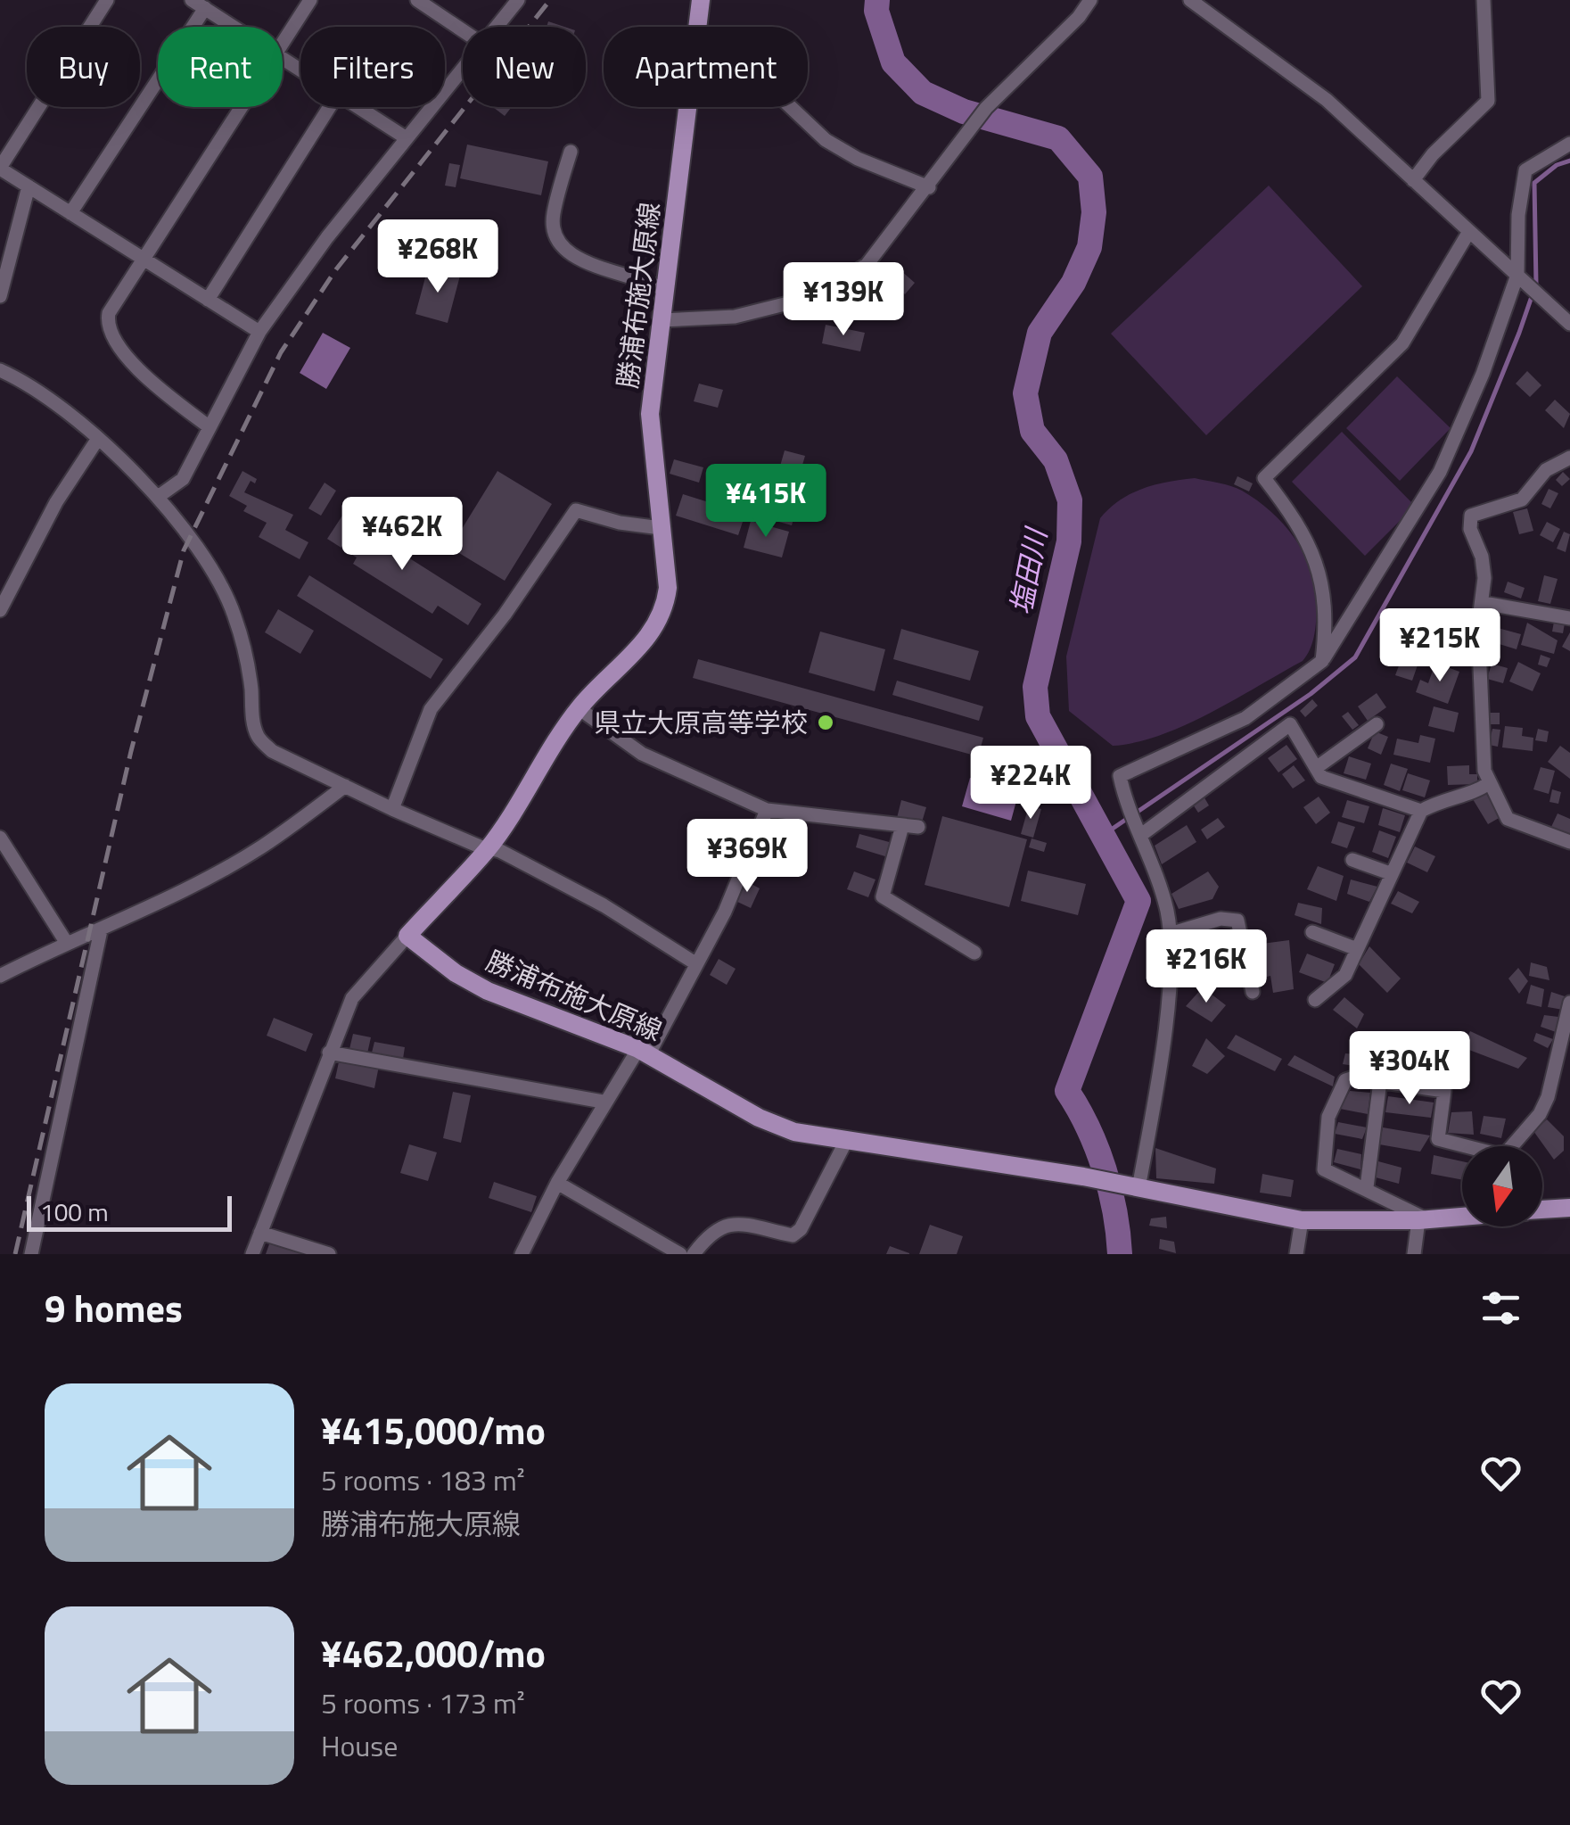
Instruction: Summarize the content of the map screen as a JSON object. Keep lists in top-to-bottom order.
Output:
{
  "streets": {
    "main road": ["勝浦布施大原線"]
  },
  "water": ["塩田川"],
  "places": ["県立大原高等学校"],
  "scale_bar": "100 m",
  "north": "bottom",
  "page": {
    "chip": [
      "Buy",
      "Rent",
      "Filters",
      "New",
      "Apartment"
    ],
    "price": [
      "¥268K",
      "¥139K",
      "¥415K",
      "¥462K",
      "¥215K",
      "¥224K",
      "¥369K",
      "¥216K",
      "¥304K"
    ],
    "scale": "100 m",
    "heading": "9 homes",
    "list": [
      {
        "name": "¥415,000/mo",
        "note": "5 rooms · 183 m² · 勝浦布施大原線"
      },
      {
        "name": "¥462,000/mo",
        "note": "5 rooms · 173 m² · House"
      }
    ]
  }
}
